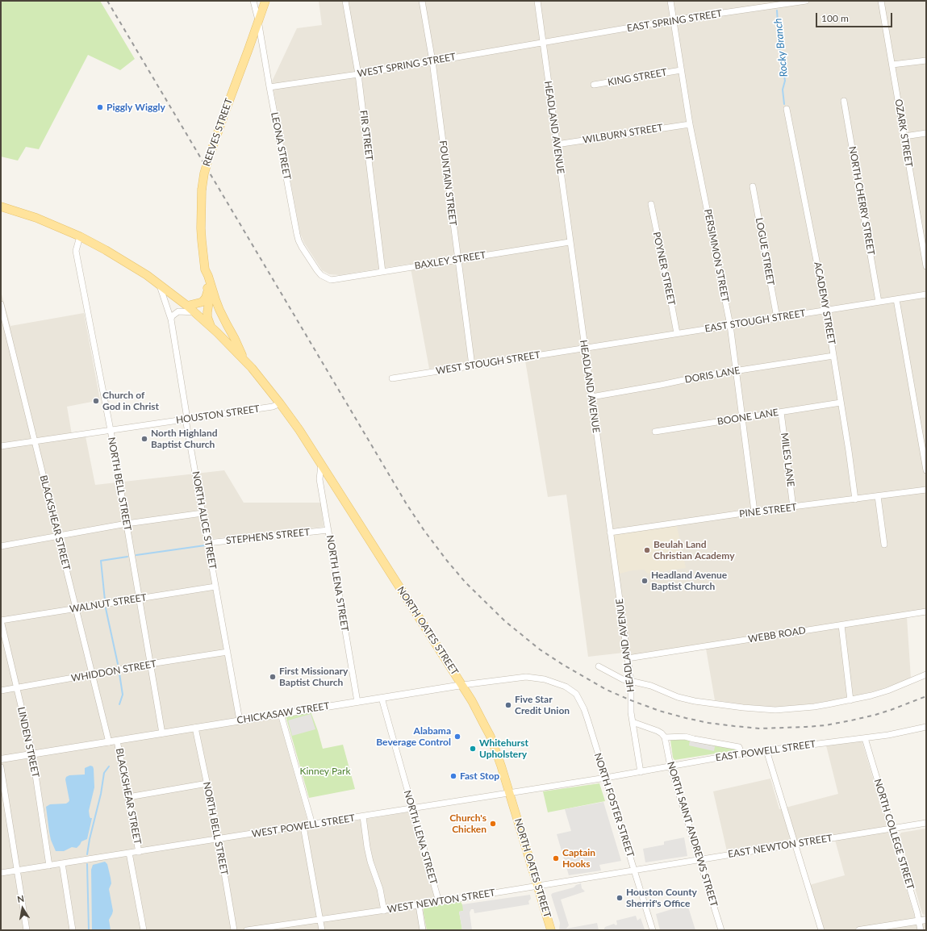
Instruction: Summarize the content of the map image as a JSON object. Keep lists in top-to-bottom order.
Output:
{
  "streets": {
    "main road": ["REEVES STREET", "NORTH OATES STREET"],
    "street": [
      "EAST SPRING STREET",
      "WEST SPRING STREET",
      "KING STREET",
      "HEADLAND AVENUE",
      "OZARK STREET",
      "WILBURN STREET",
      "FIR STREET",
      "LEONA STREET",
      "FOUNTAIN STREET",
      "NORTH CHERRY STREET",
      "LOGUE STREET",
      "PERSIMMON STREET",
      "BAXLEY STREET",
      "POYNER STREET",
      "ACADEMY STREET",
      "EAST STOUGH STREET",
      "WEST STOUGH STREET",
      "DORIS LANE",
      "HOUSTON STREET",
      "BOONE LANE",
      "MILES LANE",
      "NORTH BELL STREET",
      "PINE STREET",
      "NORTH ALICE STREET",
      "BLACKSHEAR STREET",
      "STEPHENS STREET",
      "NORTH LENA STREET",
      "WALNUT STREET",
      "WEBB ROAD",
      "WHIDDON STREET",
      "CHICKASAW STREET",
      "LINDEN STREET",
      "EAST POWELL STREET",
      "NORTH FOSTER STREET",
      "WEST POWELL STREET",
      "NORTH SAINT ANDREWS STREET",
      "NORTH COLLEGE STREET",
      "EAST NEWTON STREET",
      "WEST NEWTON STREET"
    ]
  },
  "crossings": [
    ["EAST SPRING STREET", "WEST SPRING STREET"],
    ["EAST SPRING STREET", "HEADLAND AVENUE"],
    ["EAST SPRING STREET", "PERSIMMON STREET"],
    ["WEST SPRING STREET", "HEADLAND AVENUE"],
    ["WEST SPRING STREET", "FIR STREET"],
    ["WEST SPRING STREET", "LEONA STREET"],
    ["WEST SPRING STREET", "FOUNTAIN STREET"],
    ["KING STREET", "PERSIMMON STREET"],
    ["HEADLAND AVENUE", "WILBURN STREET"],
    ["HEADLAND AVENUE", "BAXLEY STREET"],
    ["HEADLAND AVENUE", "EAST STOUGH STREET"],
    ["HEADLAND AVENUE", "WEST STOUGH STREET"],
    ["HEADLAND AVENUE", "DORIS LANE"],
    ["HEADLAND AVENUE", "PINE STREET"],
    ["HEADLAND AVENUE", "WEBB ROAD"],
    ["HEADLAND AVENUE", "EAST POWELL STREET"],
    ["REEVES STREET", "LEONA STREET"],
    ["REEVES STREET", "NORTH OATES STREET"],
    ["WILBURN STREET", "PERSIMMON STREET"],
    ["FIR STREET", "BAXLEY STREET"],
    ["LEONA STREET", "BAXLEY STREET"],
    ["FOUNTAIN STREET", "BAXLEY STREET"],
    ["FOUNTAIN STREET", "WEST STOUGH STREET"],
    ["NORTH CHERRY STREET", "EAST STOUGH STREET"],
    ["LOGUE STREET", "EAST STOUGH STREET"],
    ["PERSIMMON STREET", "EAST STOUGH STREET"],
    ["PERSIMMON STREET", "DORIS LANE"],
    ["PERSIMMON STREET", "BOONE LANE"],
    ["PERSIMMON STREET", "PINE STREET"],
    ["POYNER STREET", "EAST STOUGH STREET"],
    ["ACADEMY STREET", "EAST STOUGH STREET"],
    ["ACADEMY STREET", "DORIS LANE"],
    ["ACADEMY STREET", "BOONE LANE"],
    ["ACADEMY STREET", "PINE STREET"],
    ["EAST STOUGH STREET", "WEST STOUGH STREET"],
    ["HOUSTON STREET", "NORTH BELL STREET"],
    ["HOUSTON STREET", "NORTH ALICE STREET"],
    ["HOUSTON STREET", "BLACKSHEAR STREET"],
    ["HOUSTON STREET", "NORTH OATES STREET"],
    ["BOONE LANE", "MILES LANE"],
    ["MILES LANE", "PINE STREET"],
    ["NORTH BELL STREET", "WALNUT STREET"],
    ["NORTH BELL STREET", "WHIDDON STREET"],
    ["NORTH BELL STREET", "CHICKASAW STREET"],
    ["NORTH BELL STREET", "WEST POWELL STREET"],
    ["NORTH ALICE STREET", "STEPHENS STREET"],
    ["NORTH ALICE STREET", "WALNUT STREET"],
    ["NORTH ALICE STREET", "WHIDDON STREET"],
    ["NORTH ALICE STREET", "CHICKASAW STREET"],
    ["BLACKSHEAR STREET", "WALNUT STREET"],
    ["BLACKSHEAR STREET", "WHIDDON STREET"],
    ["BLACKSHEAR STREET", "CHICKASAW STREET"],
    ["BLACKSHEAR STREET", "WEST POWELL STREET"],
    ["STEPHENS STREET", "NORTH LENA STREET"],
    ["NORTH LENA STREET", "NORTH OATES STREET"],
    ["NORTH LENA STREET", "CHICKASAW STREET"],
    ["NORTH LENA STREET", "WEST POWELL STREET"],
    ["NORTH LENA STREET", "WEST NEWTON STREET"],
    ["WALNUT STREET", "LINDEN STREET"],
    ["NORTH OATES STREET", "CHICKASAW STREET"],
    ["NORTH OATES STREET", "WEST POWELL STREET"],
    ["NORTH OATES STREET", "WEST NEWTON STREET"],
    ["WHIDDON STREET", "LINDEN STREET"],
    ["CHICKASAW STREET", "LINDEN STREET"],
    ["CHICKASAW STREET", "NORTH FOSTER STREET"],
    ["LINDEN STREET", "WEST POWELL STREET"],
    ["EAST POWELL STREET", "NORTH FOSTER STREET"],
    ["EAST POWELL STREET", "WEST POWELL STREET"],
    ["EAST POWELL STREET", "NORTH SAINT ANDREWS STREET"],
    ["EAST POWELL STREET", "NORTH COLLEGE STREET"],
    ["NORTH FOSTER STREET", "WEST POWELL STREET"],
    ["NORTH FOSTER STREET", "EAST NEWTON STREET"],
    ["NORTH FOSTER STREET", "WEST NEWTON STREET"],
    ["NORTH SAINT ANDREWS STREET", "EAST NEWTON STREET"],
    ["NORTH COLLEGE STREET", "EAST NEWTON STREET"],
    ["EAST NEWTON STREET", "WEST NEWTON STREET"]
  ],
  "water": ["Rocky Branch"],
  "parks": ["Kinney Park"],
  "places": [
    "Piggly Wiggly",
    "Church of God in Christ",
    "North Highland Baptist Church",
    "Beulah Land Christian Academy",
    "Headland Avenue Baptist Church",
    "First Missionary Baptist Church",
    "Five Star Credit Union",
    "Alabama Beverage Control",
    "Whitehurst Upholstery",
    "Fast Stop",
    "Church's Chicken",
    "Captain Hooks",
    "Houston County Sherrif's Office"
  ],
  "scale_bar": "100 m",
  "north": "top"
}
